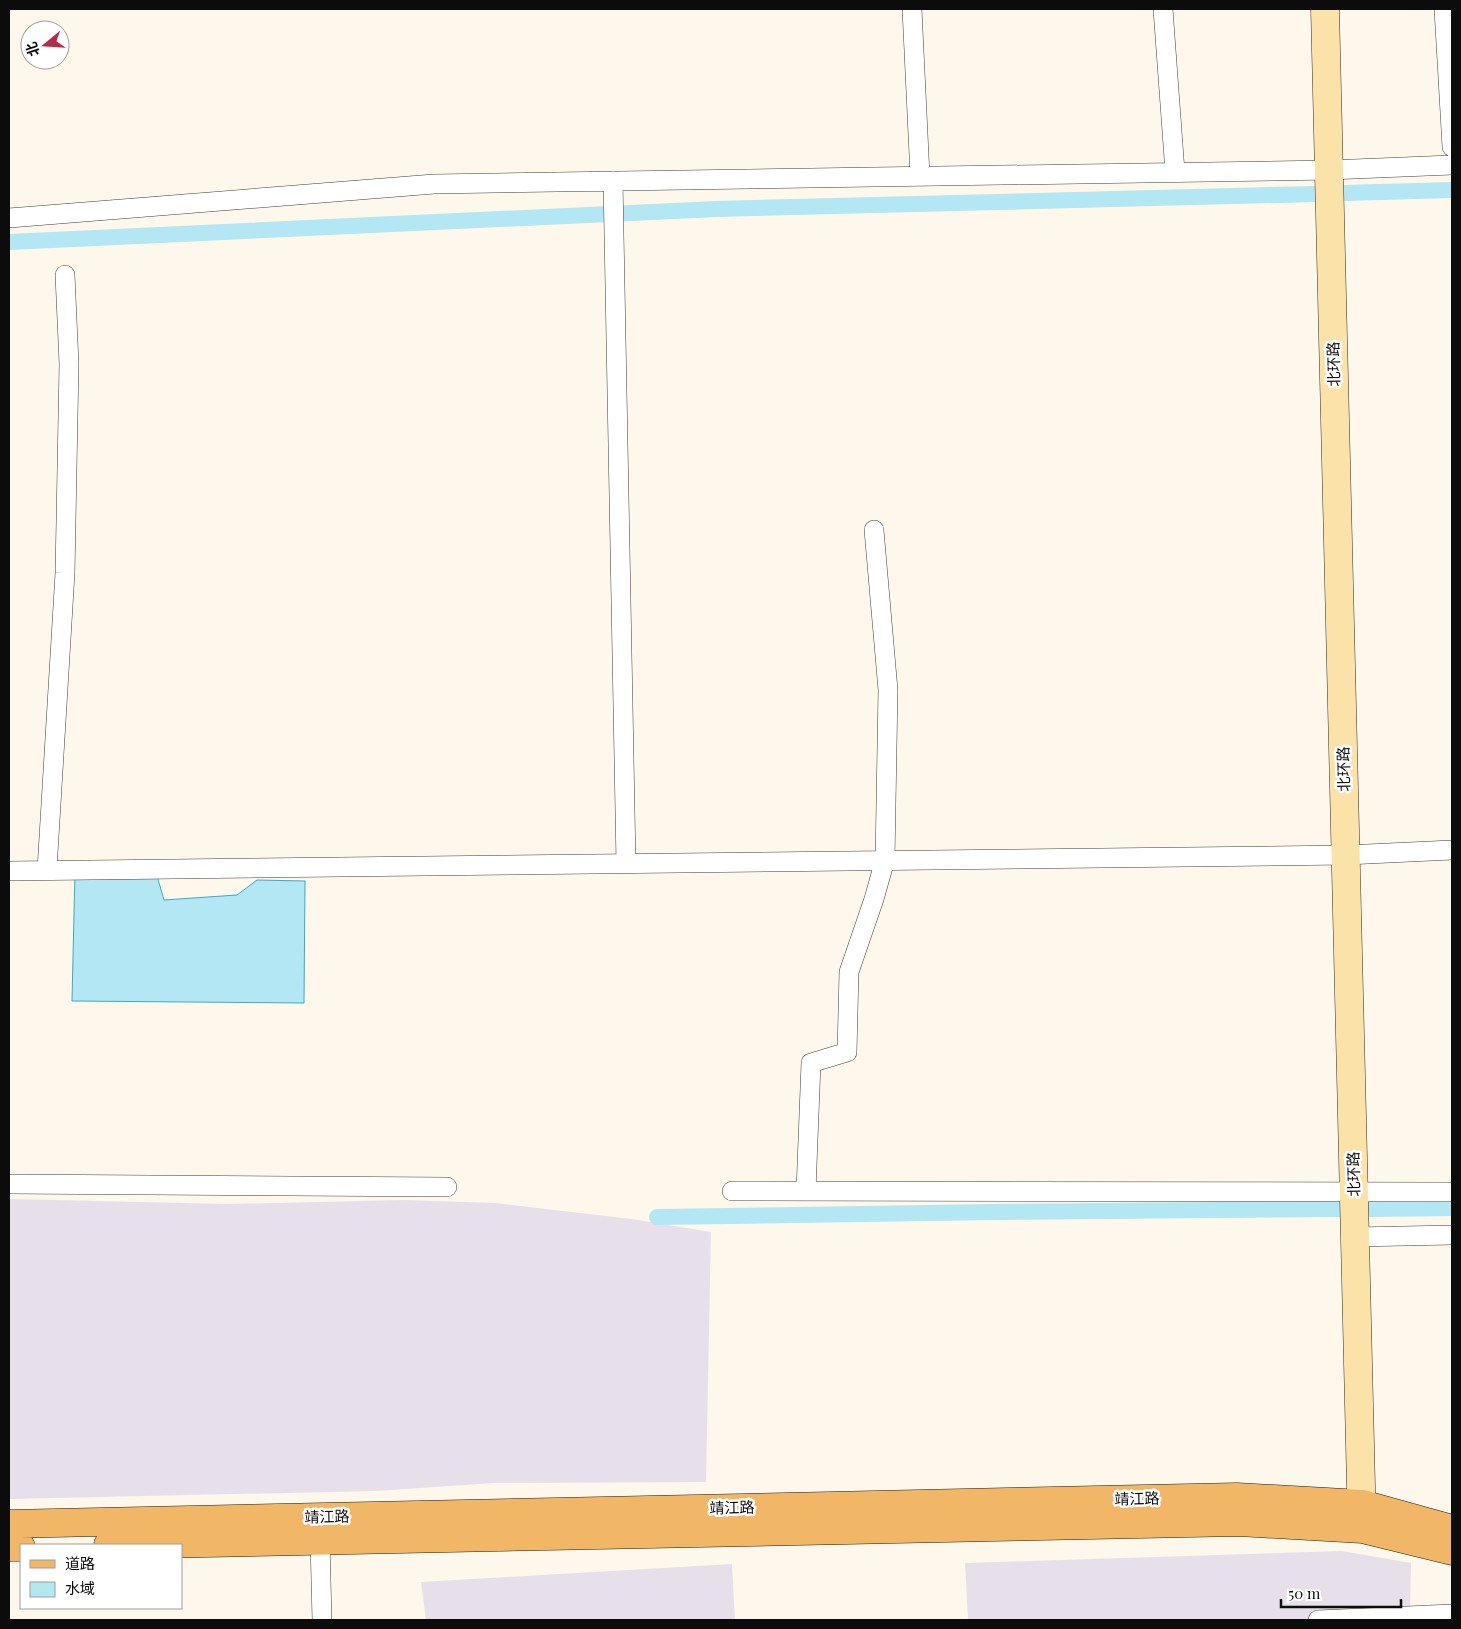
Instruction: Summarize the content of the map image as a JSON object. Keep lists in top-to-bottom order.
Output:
{
  "streets": {
    "main road": ["北环路", "靖江路"]
  },
  "crossings": [
    ["北环路", "靖江路"]
  ],
  "legend": ["道路", "水域"],
  "scale_bar": "50 m",
  "north": "left"
}
